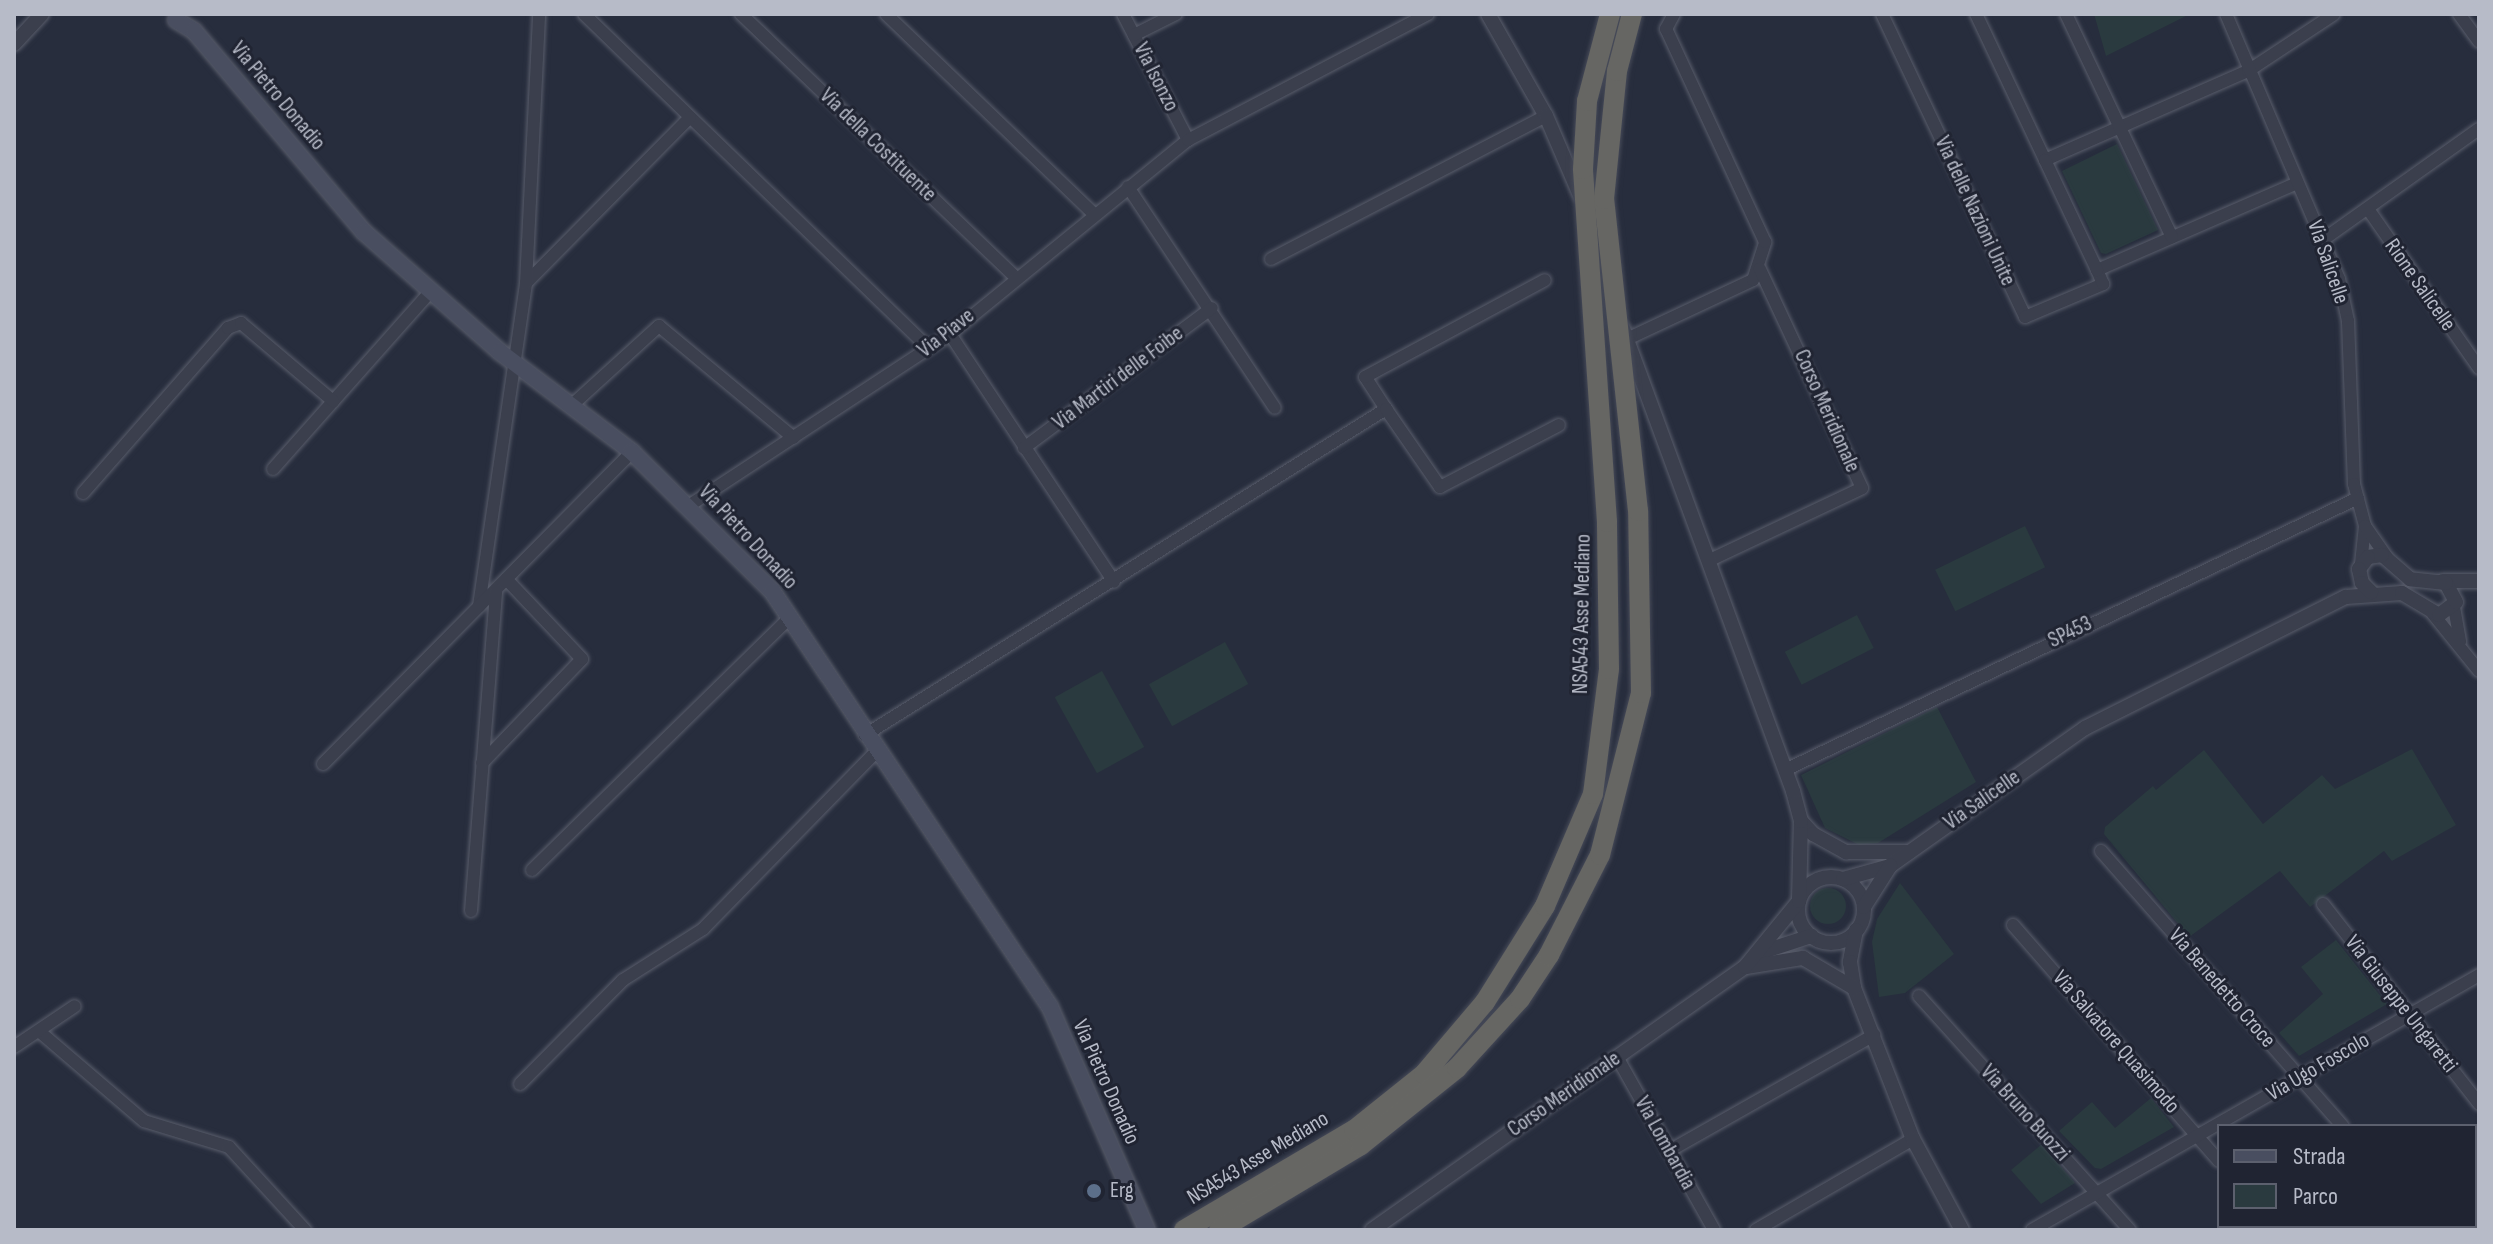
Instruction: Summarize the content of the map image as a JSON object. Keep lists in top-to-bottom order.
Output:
{
  "streets": {
    "highway": ["NSA543 Asse Mediano"],
    "main road": ["Via Pietro Donadio"],
    "street": [
      "Via Isonzo",
      "Via della Costituente",
      "Via delle Nazioni Unite",
      "Via Salicelle",
      "Rione Salicelle",
      "Via Piave",
      "Via Martiri delle Foibe",
      "Corso Meridionale",
      "SP453",
      "Via Benedetto Croce",
      "Via Giuseppe Ungaretti",
      "Via Salvatore Quasimodo",
      "Via Ugo Foscolo",
      "Via Bruno Buozzi",
      "Via Lombardia"
    ]
  },
  "crossings": [
    ["Via Isonzo", "Via Piave"],
    ["Via Pietro Donadio", "Via Piave"],
    ["Via della Costituente", "Via Piave"],
    ["Via Salicelle", "SP453"],
    ["Corso Meridionale", "Via Lombardia"],
    ["Via Benedetto Croce", "Via Ugo Foscolo"],
    ["Via Giuseppe Ungaretti", "Via Ugo Foscolo"],
    ["Via Salvatore Quasimodo", "Via Ugo Foscolo"],
    ["Via Ugo Foscolo", "Via Bruno Buozzi"]
  ],
  "places": ["Erg"],
  "legend": ["Strada", "Parco"]
}
